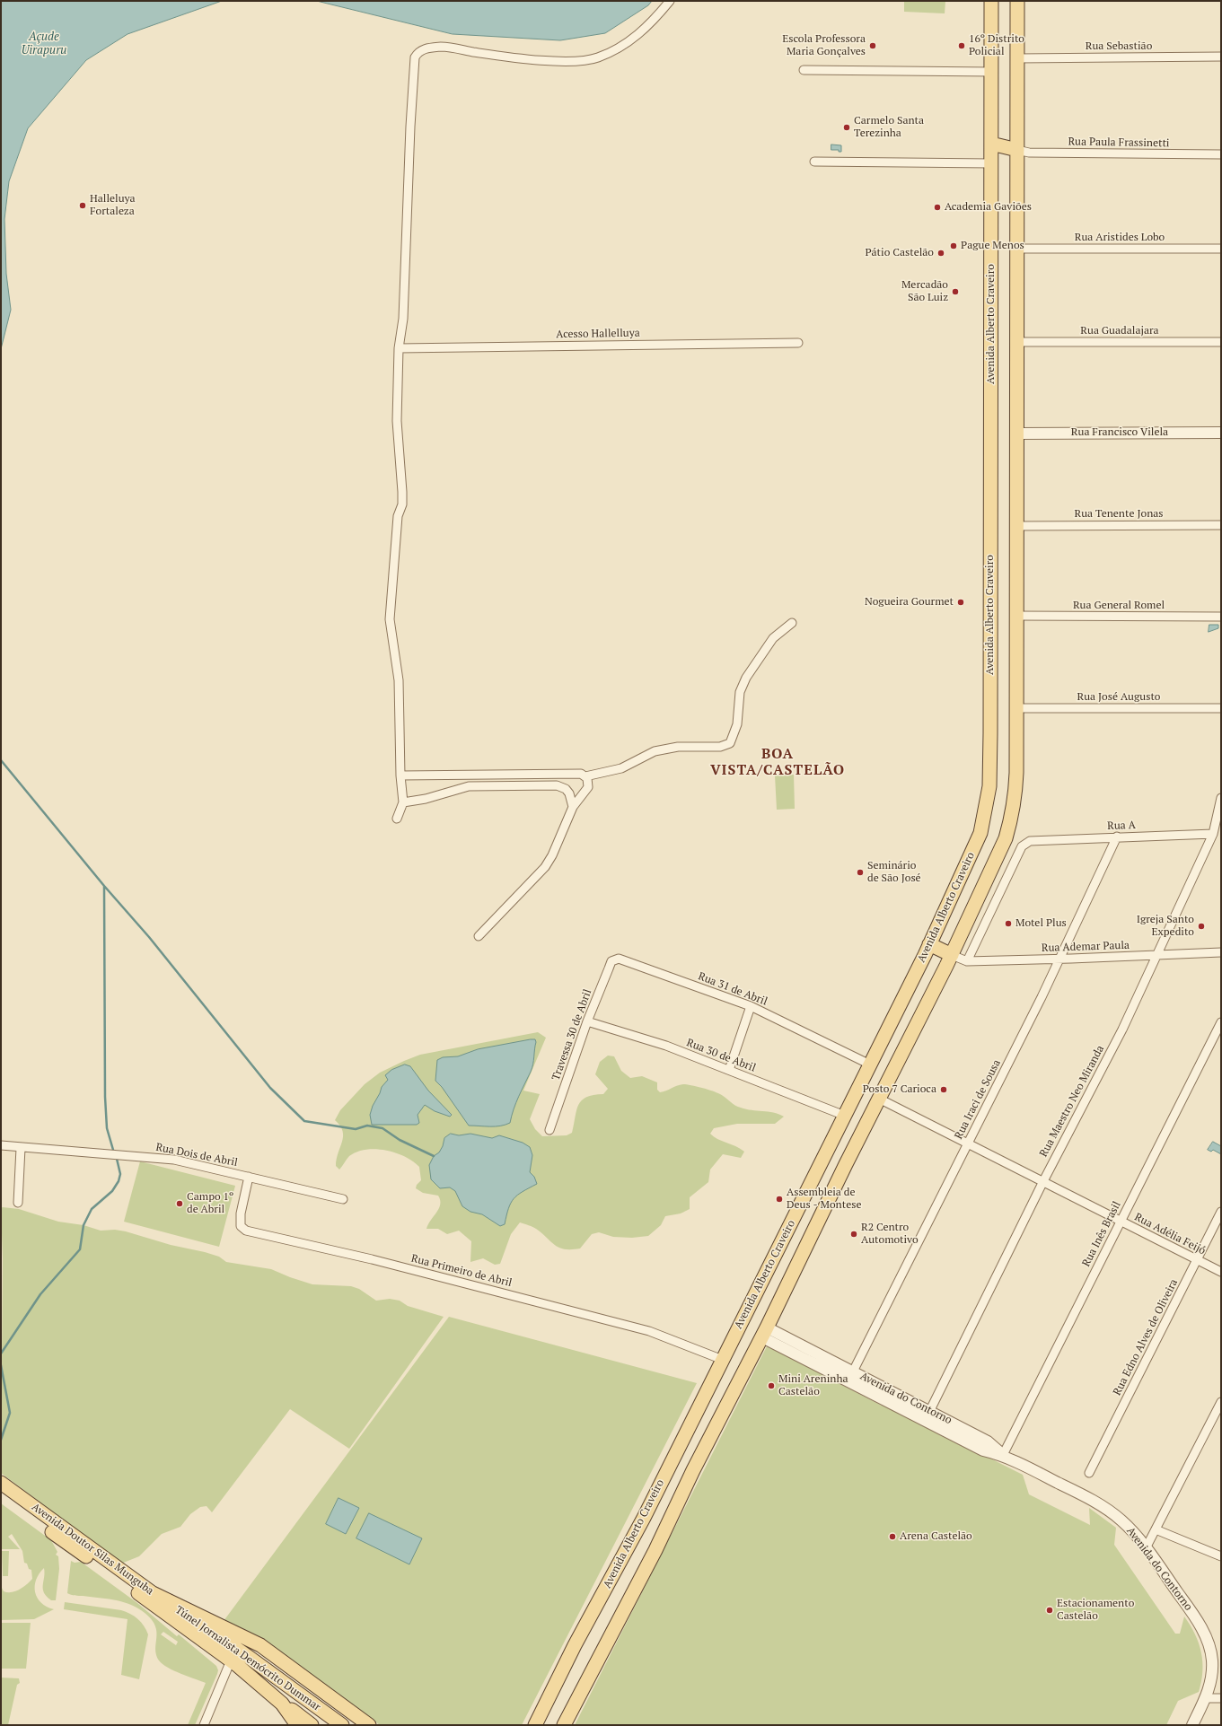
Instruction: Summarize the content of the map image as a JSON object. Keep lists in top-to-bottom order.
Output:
{
  "streets": {
    "main road": ["Avenida Alberto Craveiro", "Avenida Doutor Silas Munguba", "Túnel Jornalista Demócrito Dummar"],
    "street": [
      "Rua Sebastião",
      "Rua Paula Frassinetti",
      "Rua Aristides Lobo",
      "Rua Guadalajara",
      "Acesso Hallelluya",
      "Rua Francisco Vilela",
      "Rua Tenente Jonas",
      "Rua General Romel",
      "Rua José Augusto",
      "Rua A",
      "Rua Ademar Paula",
      "Rua 31 de Abril",
      "Travessa 30 de Abril",
      "Rua 30 de Abril",
      "Rua Iraci de Sousa",
      "Rua Maestro Neo Miranda",
      "Rua Dois de Abril",
      "Rua Inês Brasil",
      "Rua Adélia Feijó",
      "Rua Primeiro de Abril",
      "Rua Edno Alves de Oliveira",
      "Avenida do Contorno"
    ]
  },
  "crossings": [
    ["Avenida Alberto Craveiro", "Rua 31 de Abril"],
    ["Avenida Alberto Craveiro", "Rua 30 de Abril"],
    ["Avenida Alberto Craveiro", "Rua Primeiro de Abril"],
    ["Rua A", "Rua Ademar Paula"],
    ["Rua A", "Rua Iraci de Sousa"],
    ["Rua A", "Rua Maestro Neo Miranda"],
    ["Rua Ademar Paula", "Rua Iraci de Sousa"],
    ["Rua Ademar Paula", "Rua Maestro Neo Miranda"],
    ["Rua 31 de Abril", "Travessa 30 de Abril"],
    ["Travessa 30 de Abril", "Rua 30 de Abril"],
    ["Rua Iraci de Sousa", "Rua Adélia Feijó"],
    ["Rua Iraci de Sousa", "Avenida do Contorno"],
    ["Rua Maestro Neo Miranda", "Rua Adélia Feijó"],
    ["Rua Maestro Neo Miranda", "Avenida do Contorno"],
    ["Rua Dois de Abril", "Rua Primeiro de Abril"],
    ["Rua Inês Brasil", "Rua Adélia Feijó"],
    ["Rua Inês Brasil", "Avenida do Contorno"],
    ["Rua Adélia Feijó", "Rua Edno Alves de Oliveira"],
    ["Avenida Doutor Silas Munguba", "Túnel Jornalista Demócrito Dummar"]
  ],
  "districts": ["BOA VISTA/CASTELÃO"],
  "water": ["Açude Uirapuru"],
  "places": [
    "Escola Professora Maria Gonçalves",
    "16º Distrito Policial",
    "Carmelo Santa Terezinha",
    "Halleluya Fortaleza",
    "Academia Gaviões",
    "Pague Menos",
    "Pátio Castelão",
    "Mercadão São Luiz",
    "Nogueira Gourmet",
    "Seminário de São José",
    "Motel Plus",
    "Igreja Santo Expedito",
    "Posto 7 Carioca",
    "Assembleia de Deus - Montese",
    "Campo 1º de Abril",
    "R2 Centro Automotivo",
    "Mini Areninha Castelão",
    "Arena Castelão",
    "Estacionamento Castelão"
  ]
}
